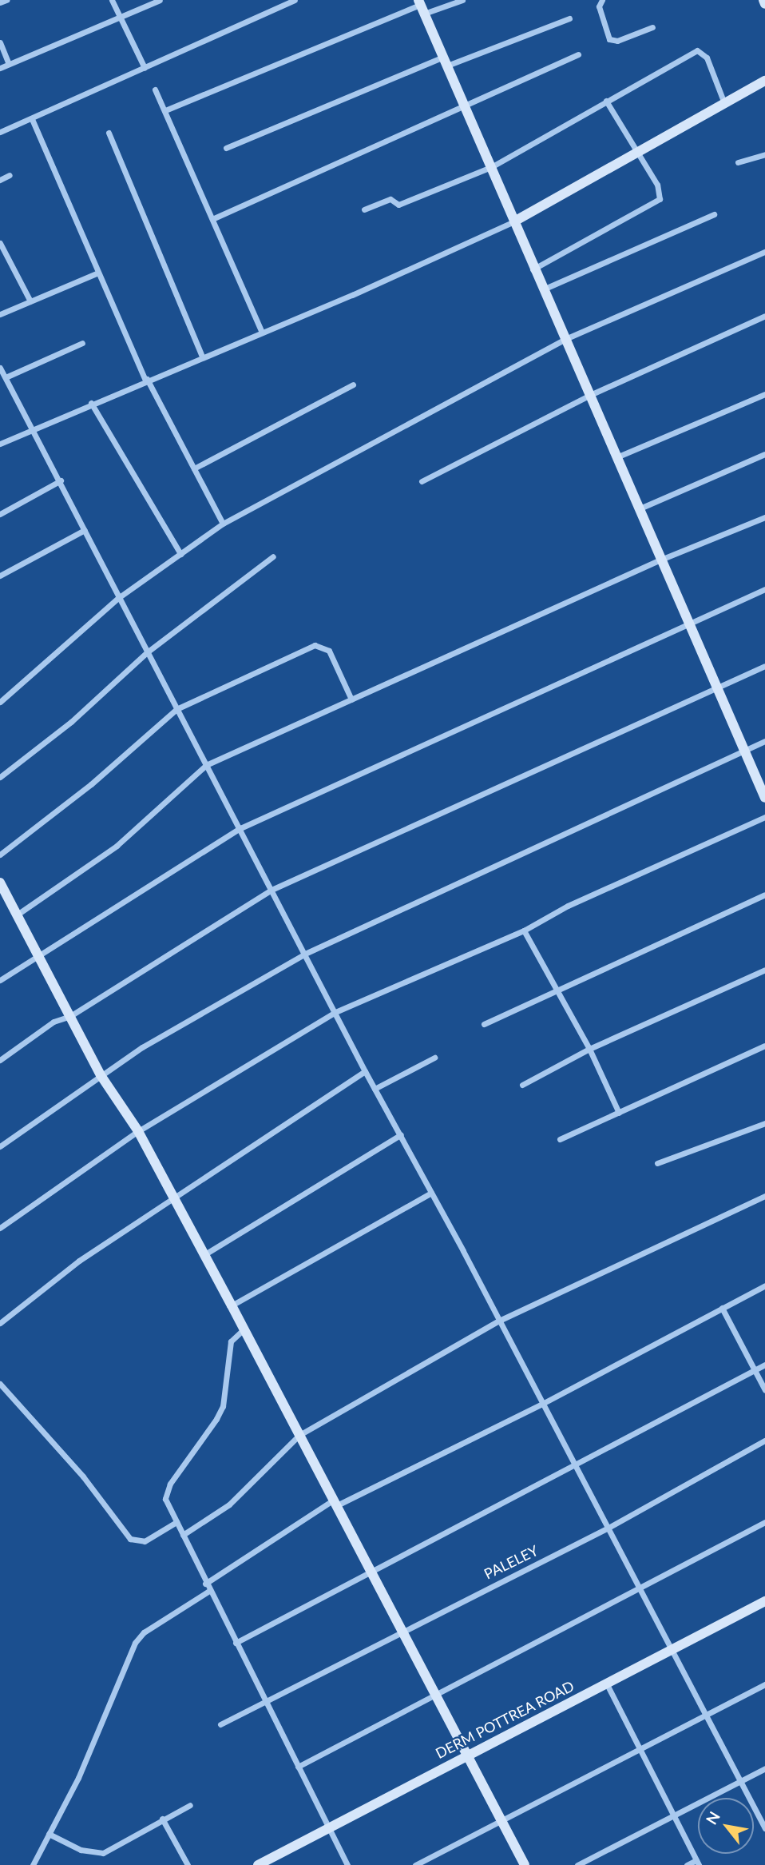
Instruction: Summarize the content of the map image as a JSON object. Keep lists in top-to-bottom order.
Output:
{
  "streets": {
    "street": ["PALELEY", "DERM POTTREA ROAD"]
  },
  "north": "top left"
}
